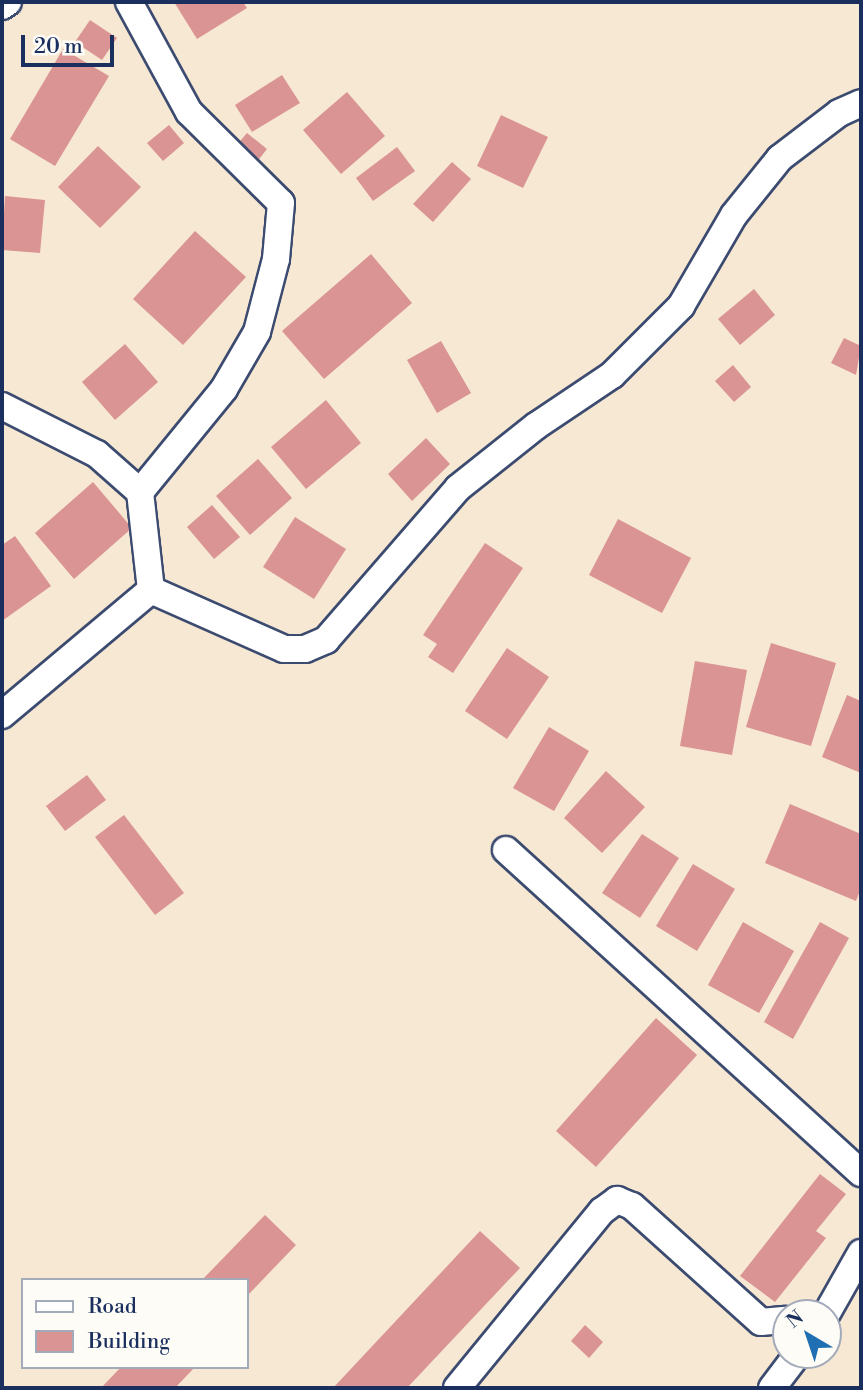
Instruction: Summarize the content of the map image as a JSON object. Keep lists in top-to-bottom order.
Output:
{
  "legend": ["Road", "Building"],
  "scale_bar": "20 m",
  "north": "top left"
}
